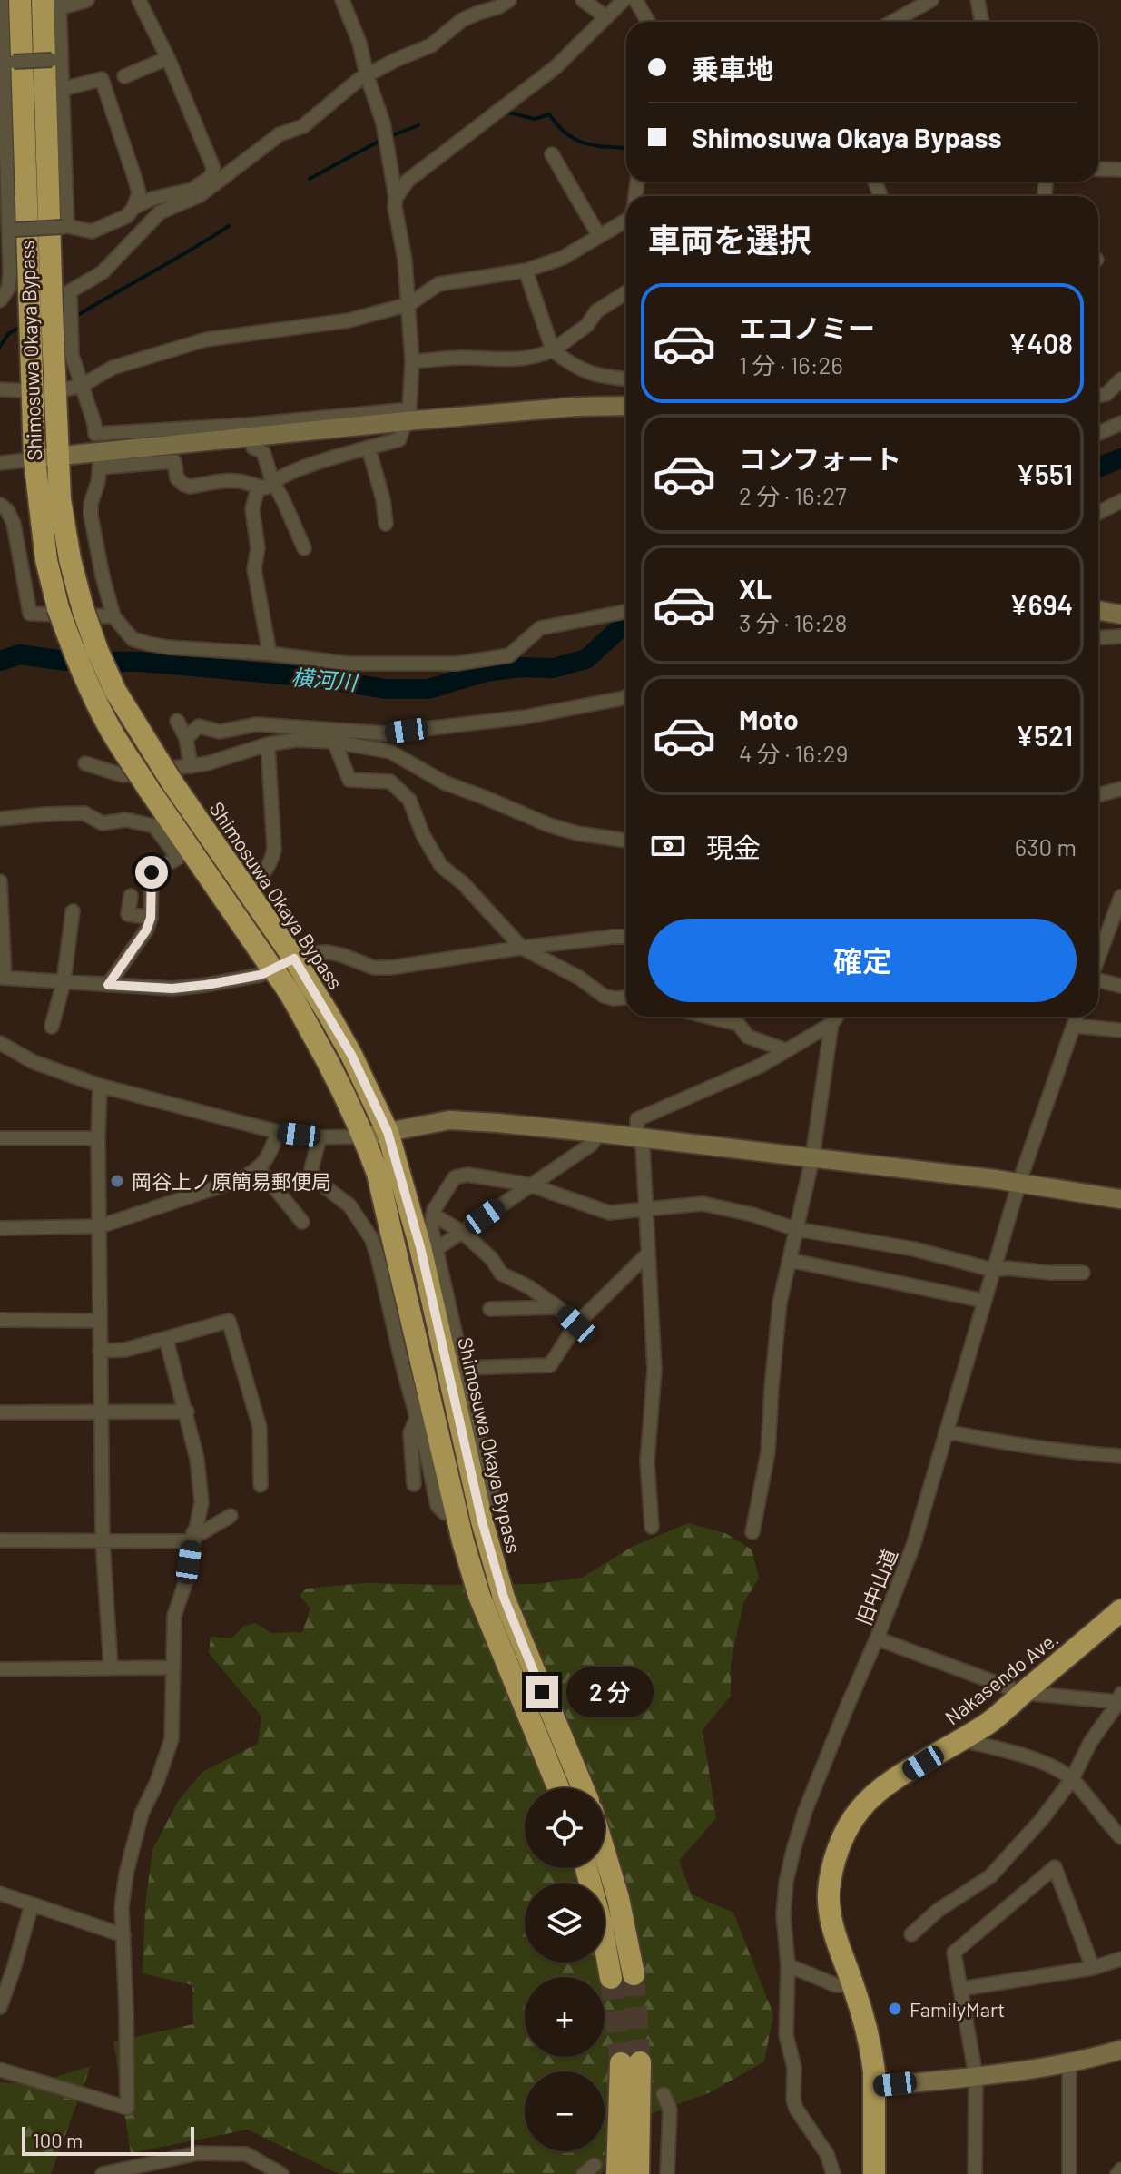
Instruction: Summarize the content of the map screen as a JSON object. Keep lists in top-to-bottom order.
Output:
{
  "streets": {
    "highway": ["Shimosuwa Okaya Bypass", "Nakasendo Ave."],
    "street": ["旧中山道"]
  },
  "water": ["横河川"],
  "places": ["岡谷上ノ原簡易郵便局", "FamilyMart"],
  "scale_bar": "100 m",
  "page": {
    "banner": ["乗車地", "Shimosuwa Okaya Bypass"],
    "heading": "車両を選択",
    "list": [
      {
        "name": "エコノミー",
        "note": "1 分 · 16:26",
        "value": "¥408"
      },
      {
        "name": "コンフォート",
        "note": "2 分 · 16:27",
        "value": "¥551"
      },
      {
        "name": "XL",
        "note": "3 分 · 16:28",
        "value": "¥694"
      },
      {
        "name": "Moto",
        "note": "4 分 · 16:29",
        "value": "¥521"
      }
    ],
    "pay": ["現金", "630 m"],
    "buttons": "確定",
    "bubble": "2 分",
    "map_buttons": ["+", "−"],
    "scale": "100 m"
  }
}
